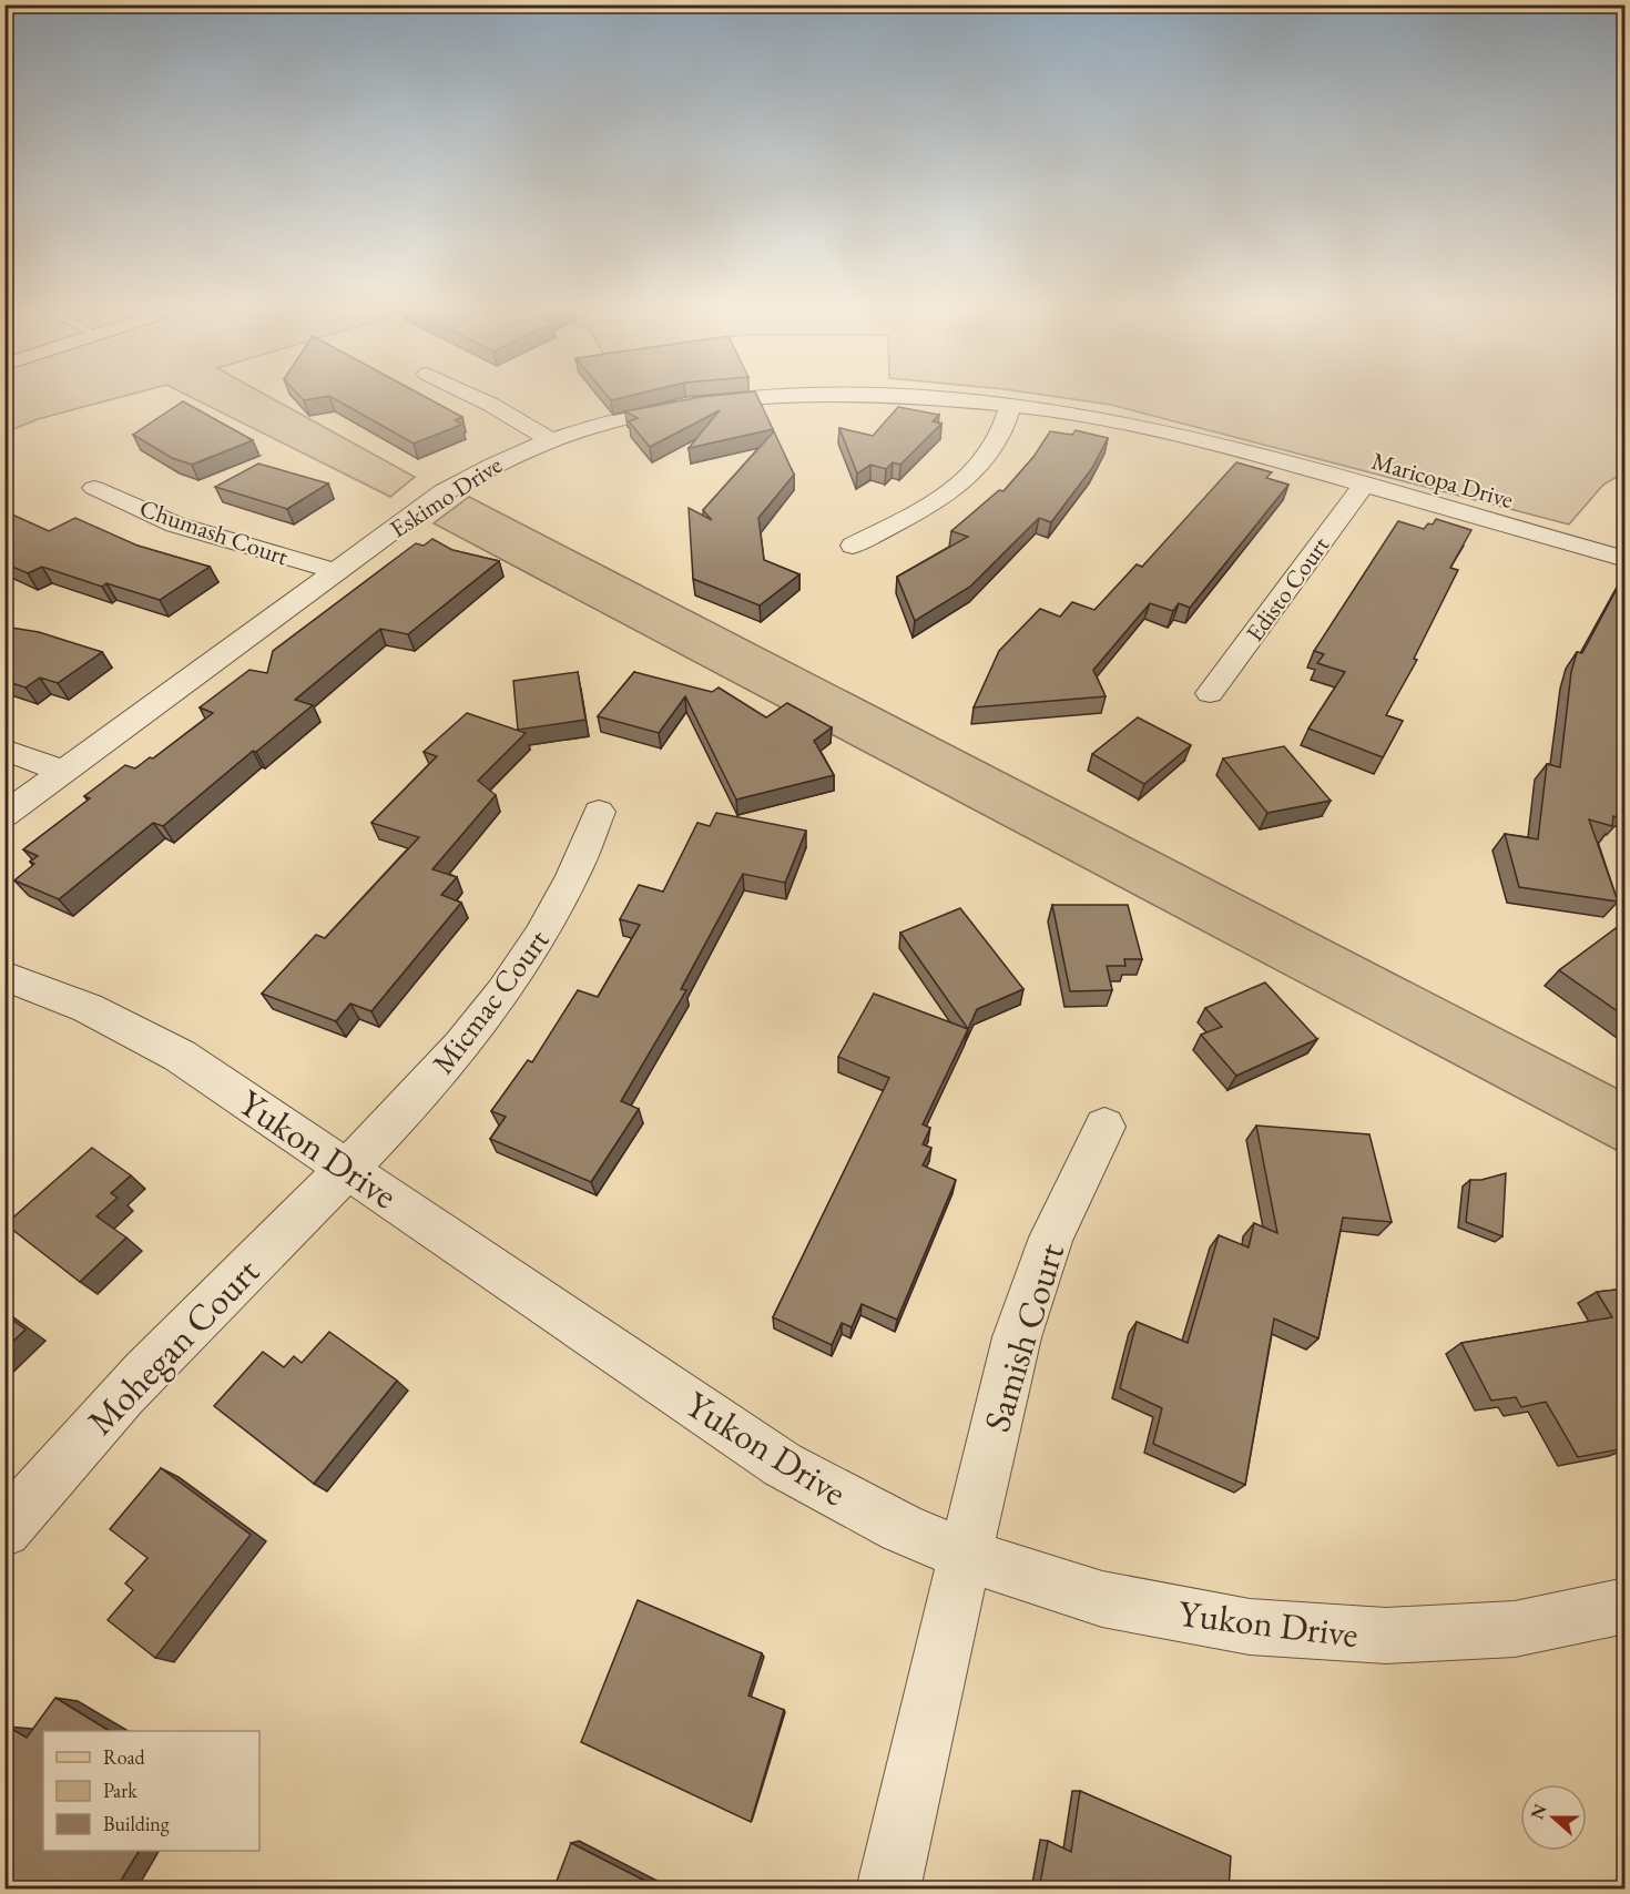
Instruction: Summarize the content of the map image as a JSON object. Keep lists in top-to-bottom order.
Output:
{
  "streets": {
    "street": [
      "Maricopa Drive",
      "Eskimo Drive",
      "Chumash Court",
      "Edisto Court",
      "Micmac Court",
      "Yukon Drive",
      "Samish Court",
      "Mohegan Court"
    ]
  },
  "crossings": [
    ["Maricopa Drive", "Eskimo Drive"],
    ["Maricopa Drive", "Edisto Court"],
    ["Eskimo Drive", "Chumash Court"],
    ["Micmac Court", "Yukon Drive"],
    ["Micmac Court", "Mohegan Court"],
    ["Yukon Drive", "Samish Court"],
    ["Yukon Drive", "Mohegan Court"]
  ],
  "legend": ["Road", "Park", "Building"],
  "north": "left"
}
